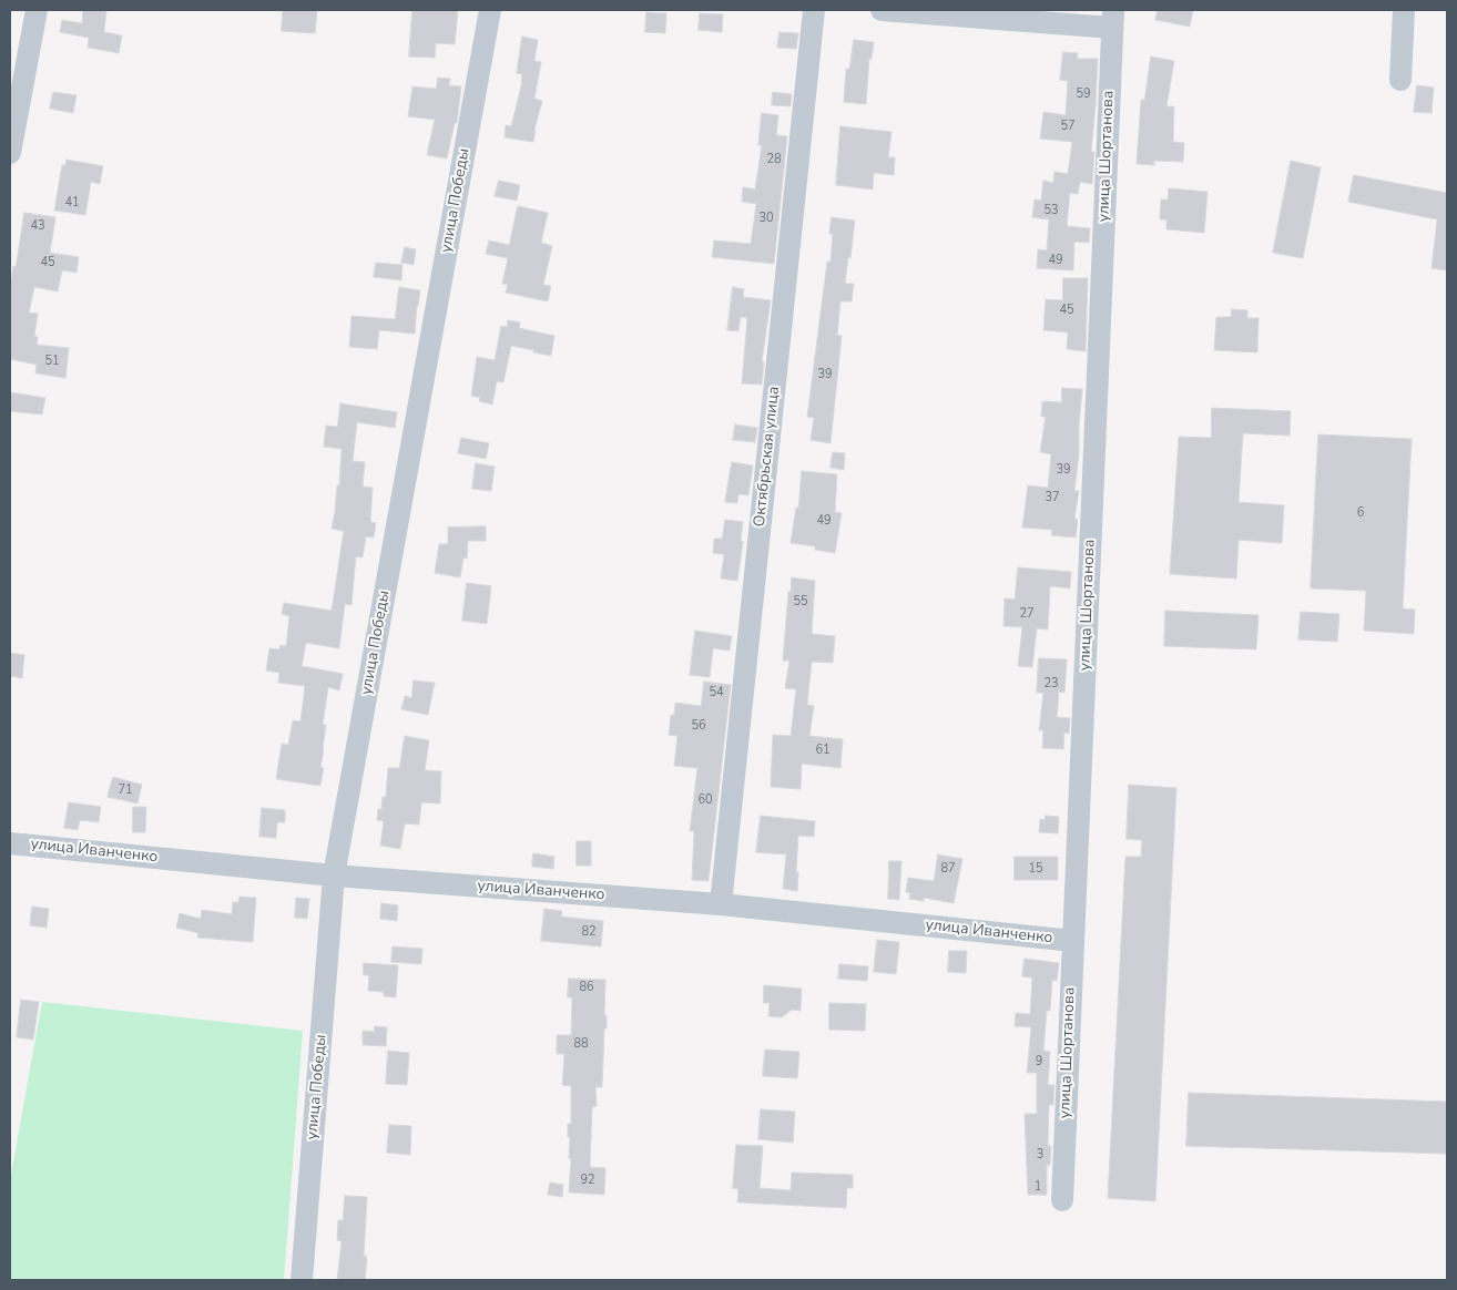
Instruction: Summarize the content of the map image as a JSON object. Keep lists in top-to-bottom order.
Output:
{
  "streets": {
    "street": [
      "улица Шортанова",
      "улица Победы",
      "Октябрьская улица",
      "улица Иванченко"
    ]
  },
  "crossings": [
    ["улица Шортанова", "улица Иванченко"],
    ["улица Победы", "улица Иванченко"],
    ["Октябрьская улица", "улица Иванченко"]
  ],
  "house_numbers": [
    "59",
    "57",
    "28",
    "41",
    "53",
    "30",
    "43",
    "49",
    "45",
    "45",
    "51",
    "39",
    "39",
    "37",
    "6",
    "49",
    "55",
    "27",
    "23",
    "54",
    "56",
    "61",
    "71",
    "60",
    "87",
    "15",
    "82",
    "86",
    "88",
    "9",
    "3",
    "92",
    "1"
  ]
}
